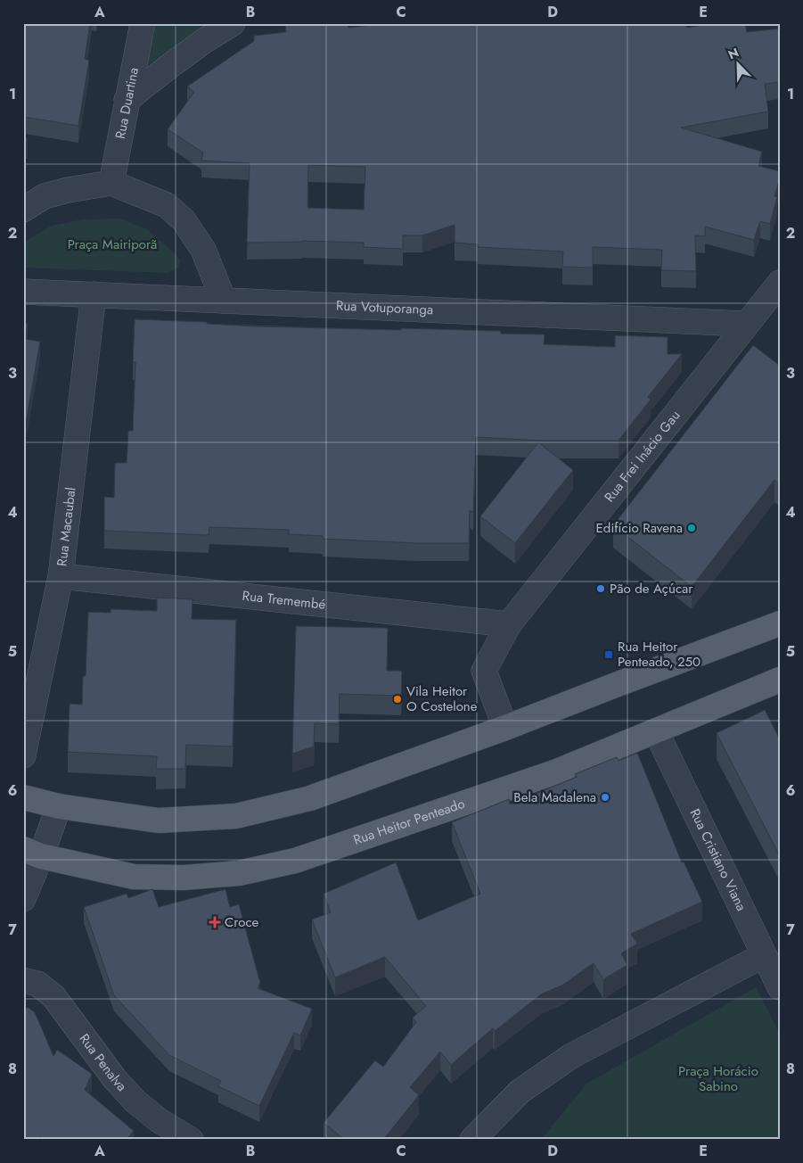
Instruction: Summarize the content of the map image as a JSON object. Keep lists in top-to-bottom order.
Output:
{
  "streets": {
    "main road": ["Rua Heitor Penteado"],
    "street": [
      "Rua Duartina",
      "Rua Votuporanga",
      "Rua Frei Inácio Gau",
      "Rua Macaubal",
      "Rua Tremembé",
      "Rua Cristiano Viana",
      "Rua Penalva"
    ]
  },
  "crossings": [
    ["Rua Votuporanga", "Rua Frei Inácio Gau"],
    ["Rua Votuporanga", "Rua Macaubal"],
    ["Rua Frei Inácio Gau", "Rua Tremembé"],
    ["Rua Macaubal", "Rua Tremembé"],
    ["Rua Heitor Penteado", "Rua Cristiano Viana"]
  ],
  "parks": ["Praça Mairiporã", "Praça Horácio Sabino"],
  "places": {
    "other": [
      "Edifício Ravena",
      "Pão de Açúcar",
      "Vila Heitor O Costelone",
      "Bela Madalena"
    ],
    "transit": ["Rua Heitor Penteado, 250"],
    "health": ["Croce"]
  },
  "north": "top left",
  "grid": {
    "columns": [
      "A",
      "B",
      "C",
      "D",
      "E"
    ],
    "rows": [
      "1",
      "2",
      "3",
      "4",
      "5",
      "6",
      "7",
      "8"
    ]
  }
}
